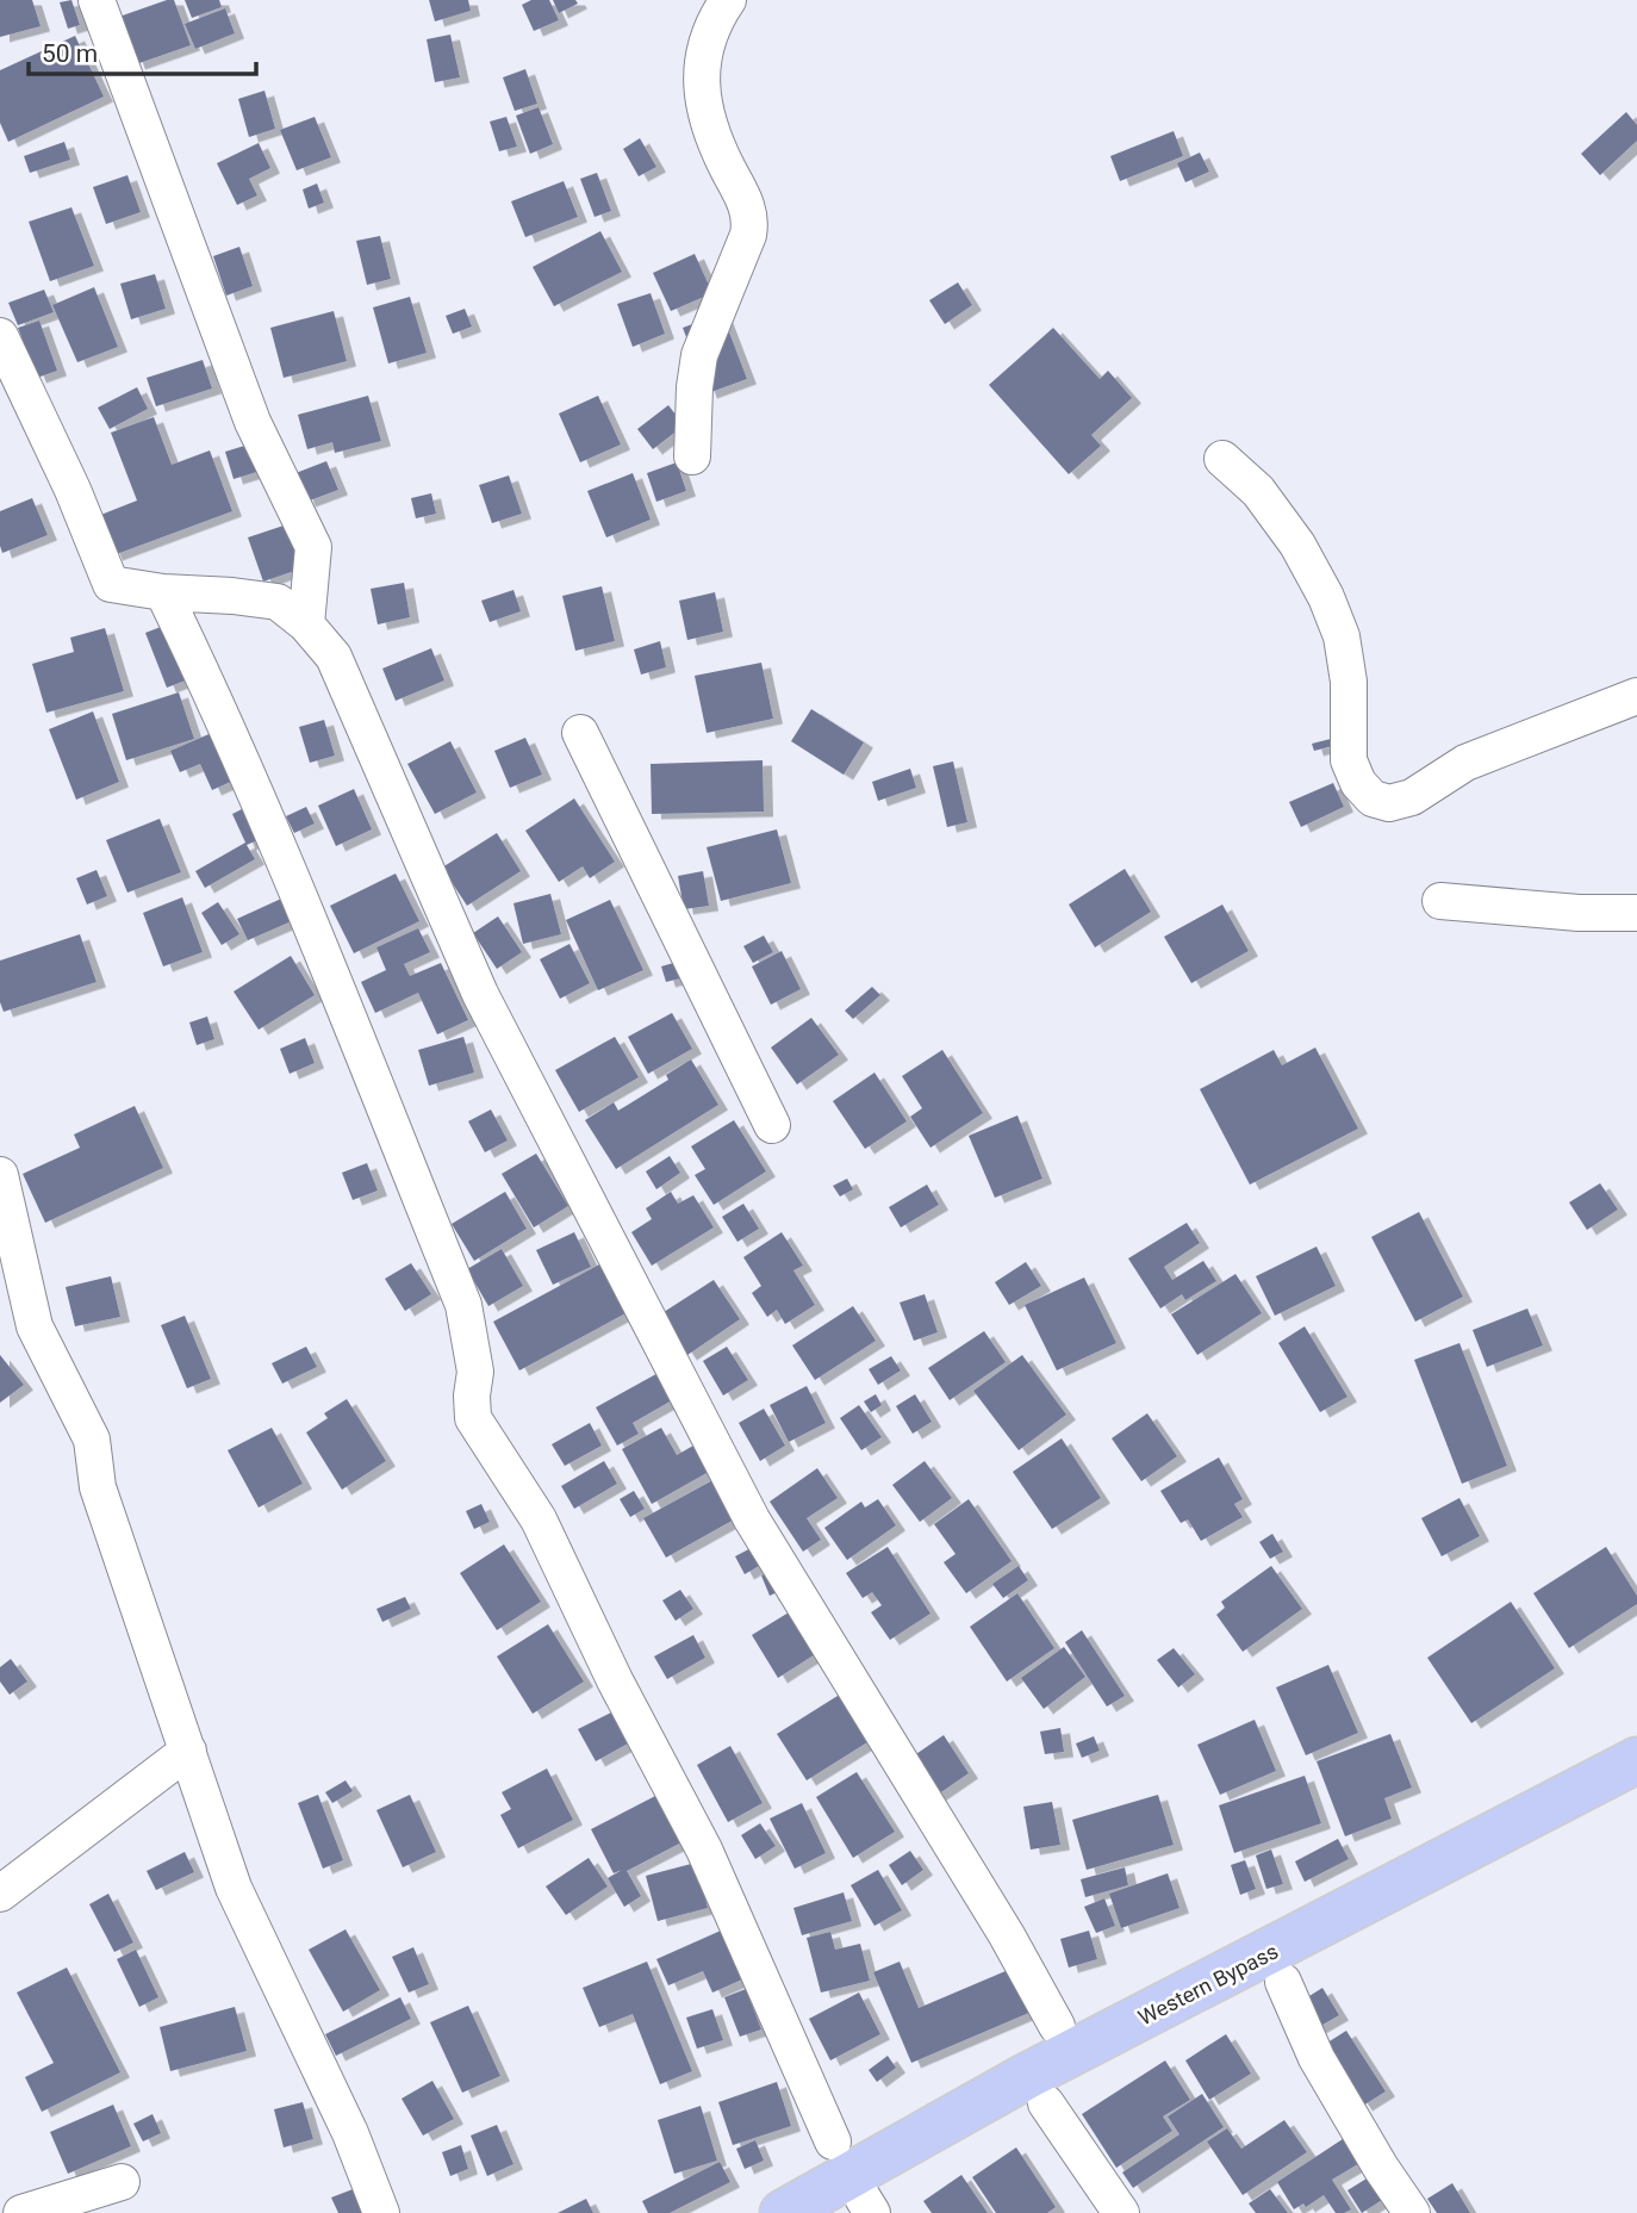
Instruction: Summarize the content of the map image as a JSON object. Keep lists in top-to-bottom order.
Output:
{
  "streets": {
    "main road": ["Western Bypass"]
  },
  "scale_bar": "50 m"
}
